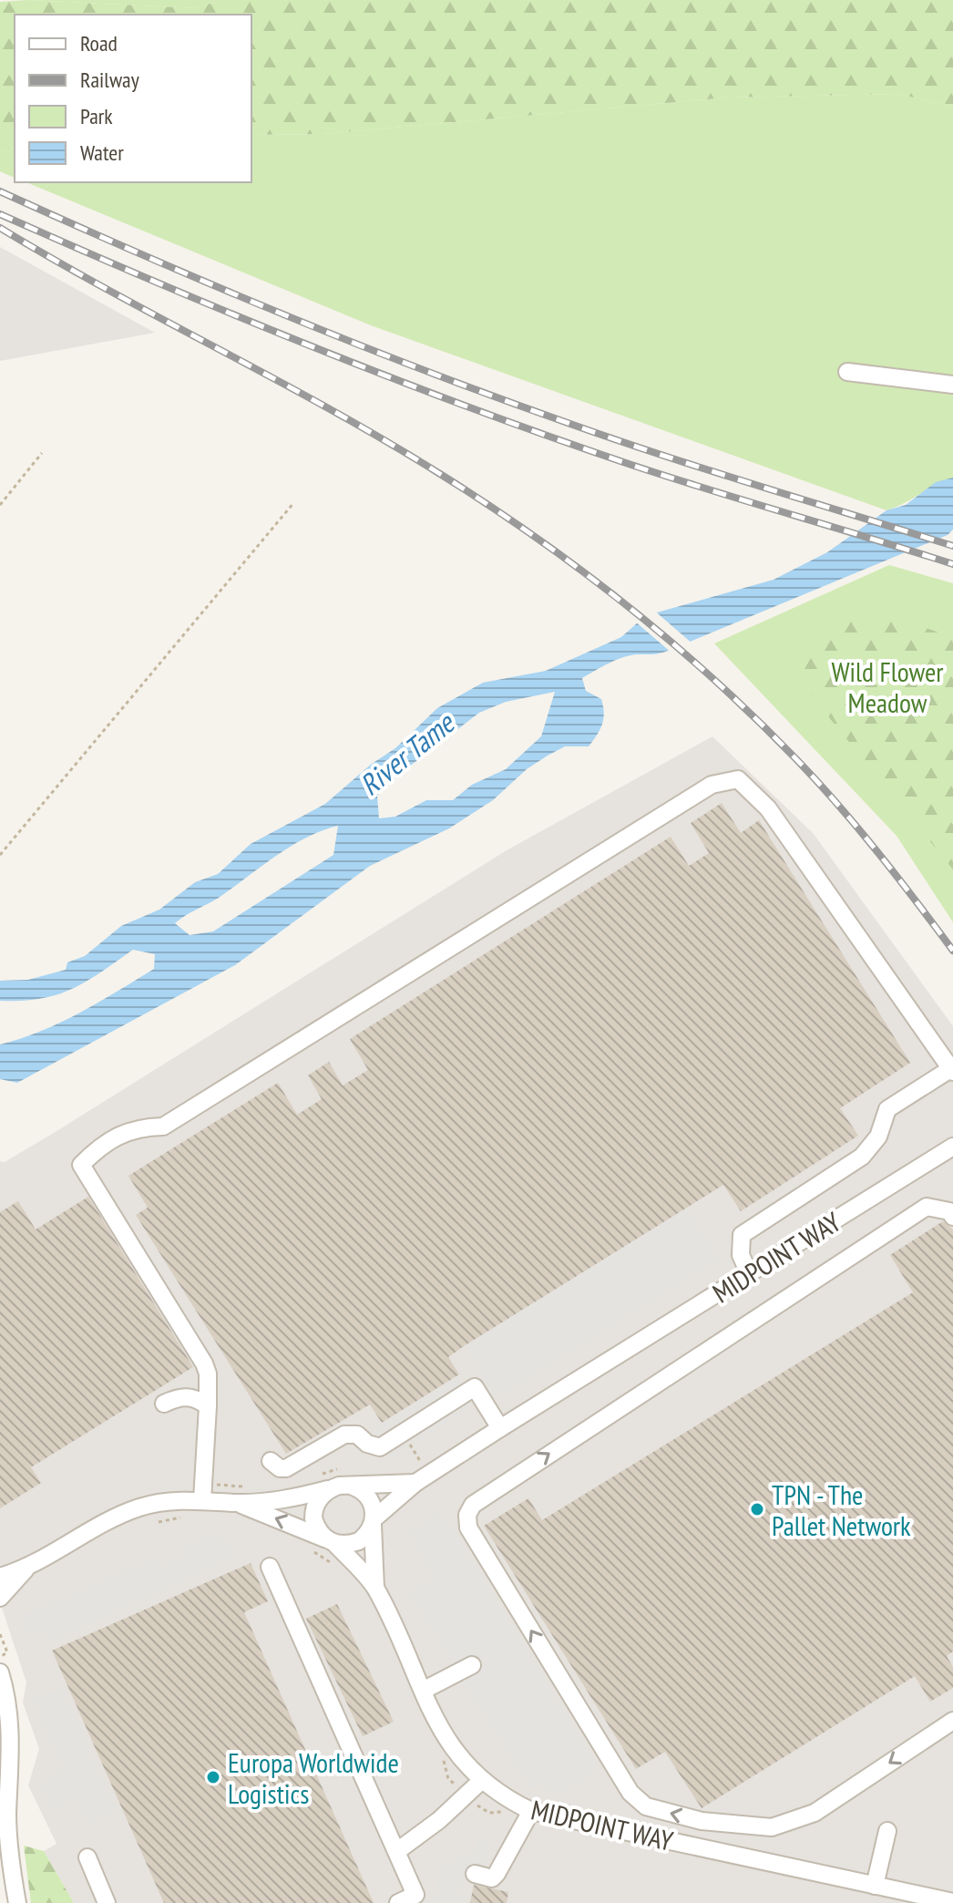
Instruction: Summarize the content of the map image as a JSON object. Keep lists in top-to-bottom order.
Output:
{
  "streets": {
    "street": ["MIDPOINT WAY"]
  },
  "water": ["River Tame"],
  "parks": ["Wild Flower Meadow"],
  "places": ["TPN - The Pallet Network", "Europa Worldwide Logistics"],
  "legend": [
    "Road",
    "Railway",
    "Park",
    "Water"
  ]
}
